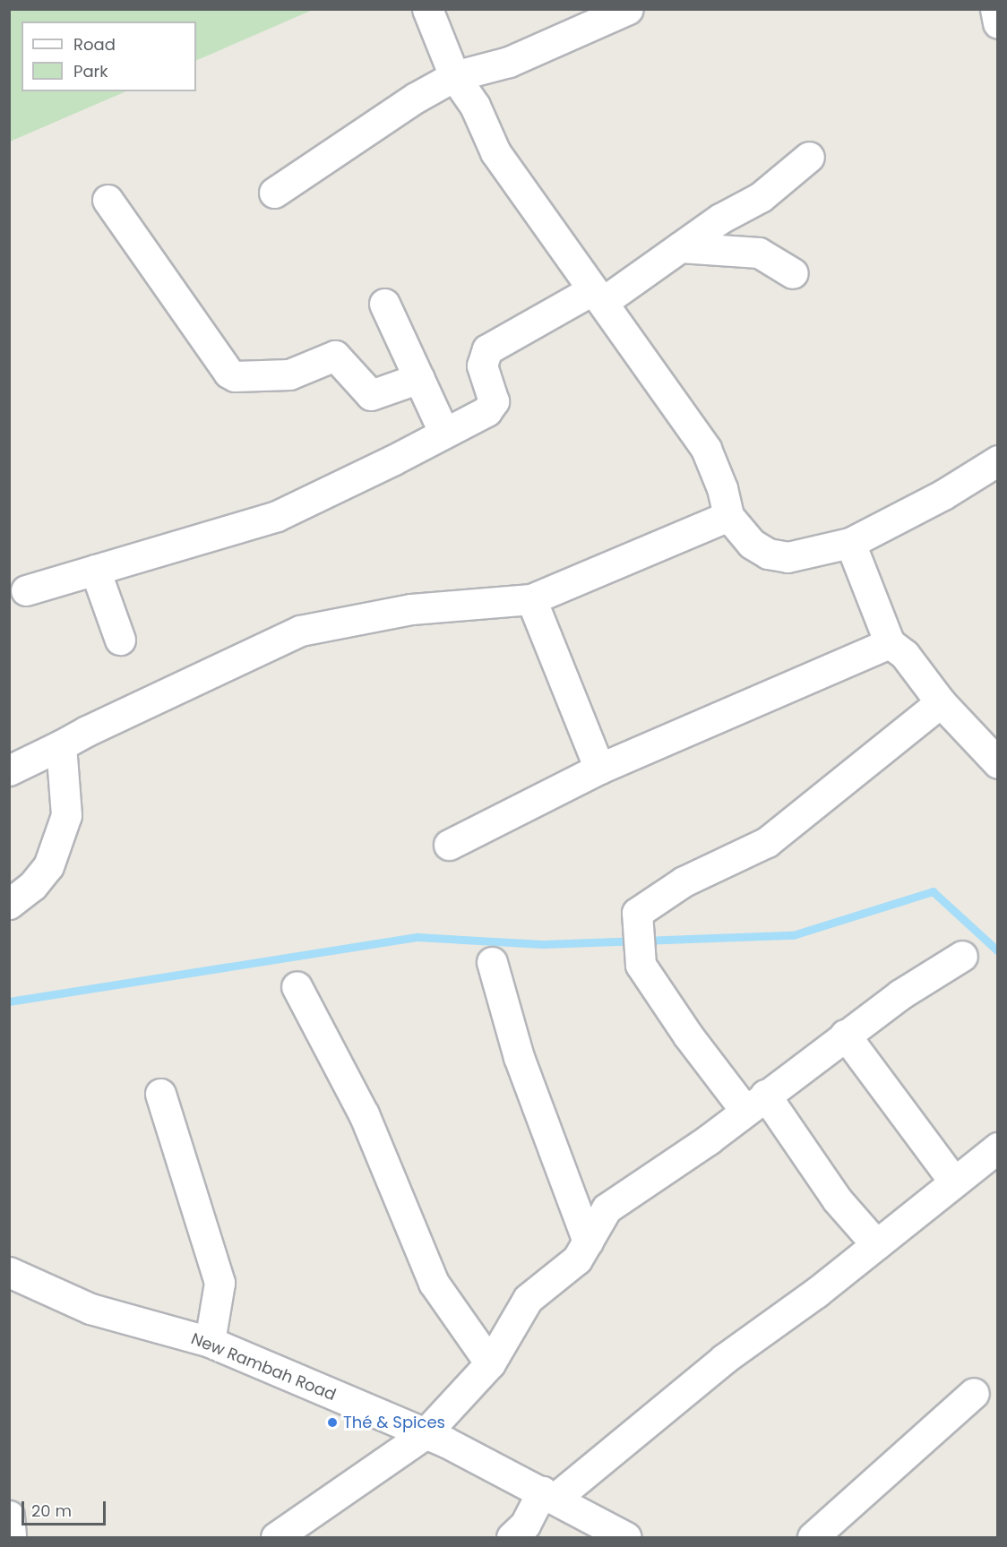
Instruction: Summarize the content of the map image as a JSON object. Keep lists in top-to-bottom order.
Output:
{
  "streets": {
    "street": ["New Rambah Road"]
  },
  "places": ["Thé & Spices"],
  "legend": ["Road", "Park"],
  "scale_bar": "20 m"
}
